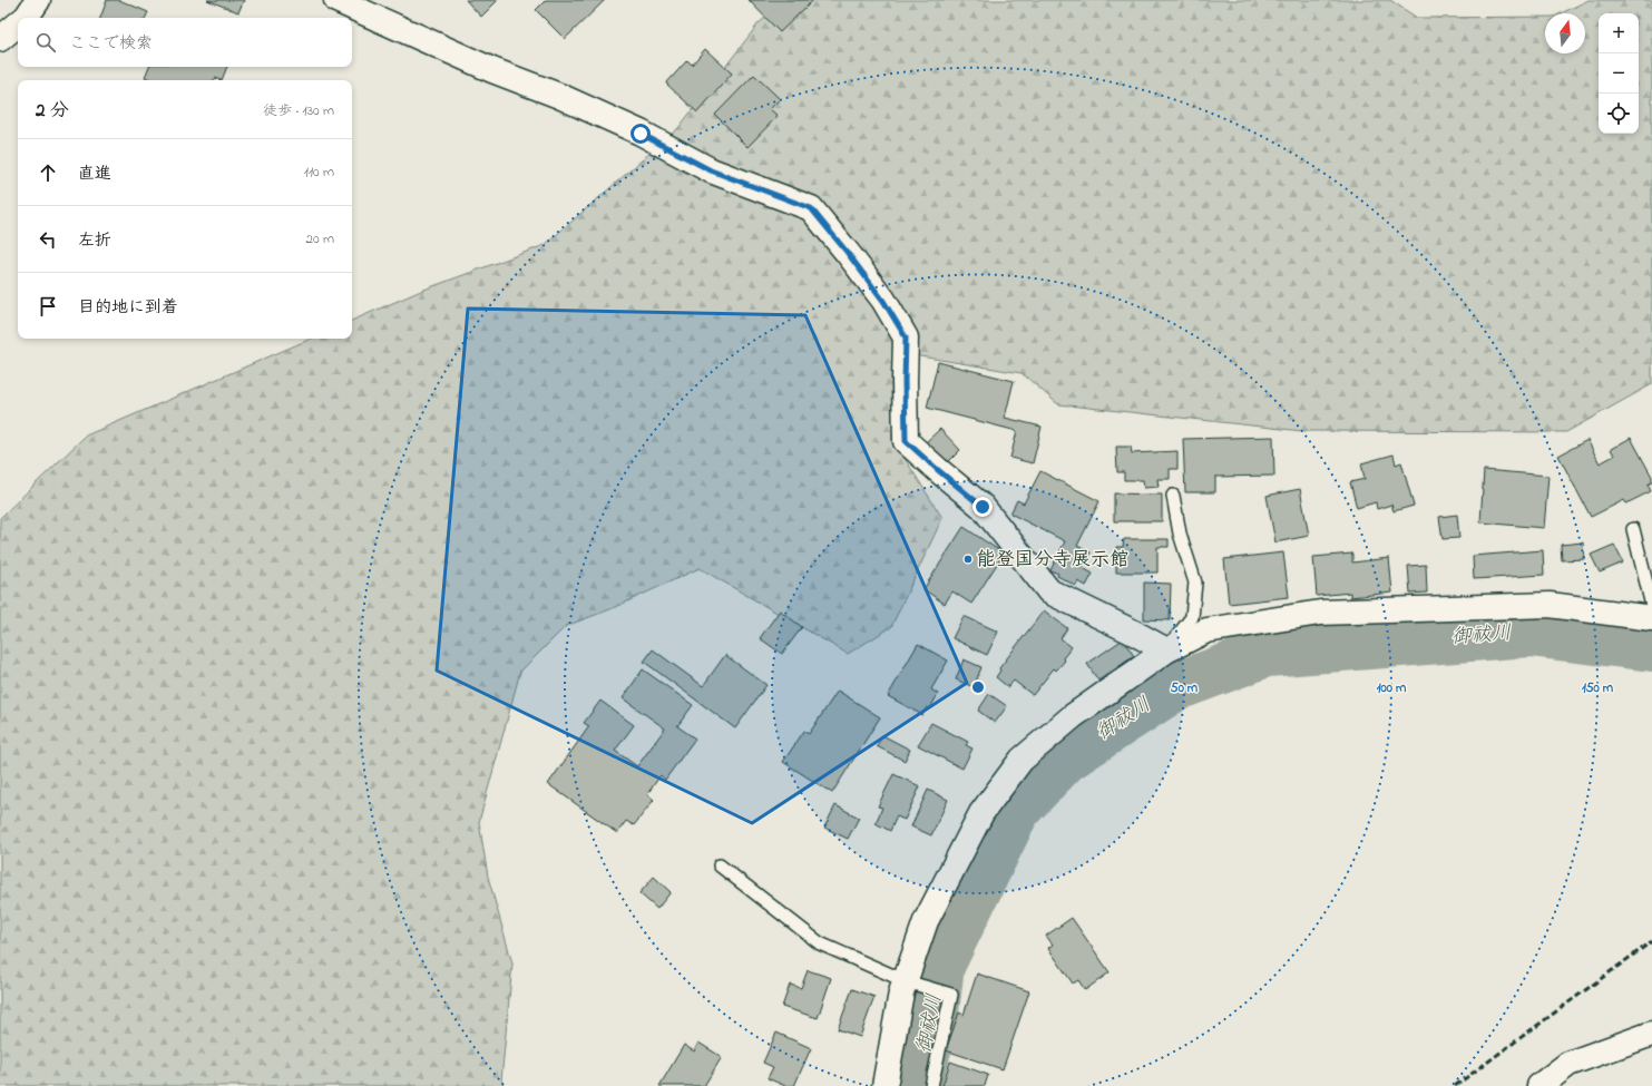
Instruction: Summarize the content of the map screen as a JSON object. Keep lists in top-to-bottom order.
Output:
{
  "water": ["御祓川"],
  "places": ["能登国分寺展示館"],
  "north": "top",
  "page": {
    "map_buttons": ["+", "−"],
    "search": "ここで検索",
    "heading": ["2 分", "徒歩 · 130 m"],
    "list": [
      ["直進", "110 m"],
      ["左折", "20 m"],
      "目的地に到着"
    ]
  },
  "rings": ["50 m", "100 m", "150 m"]
}
